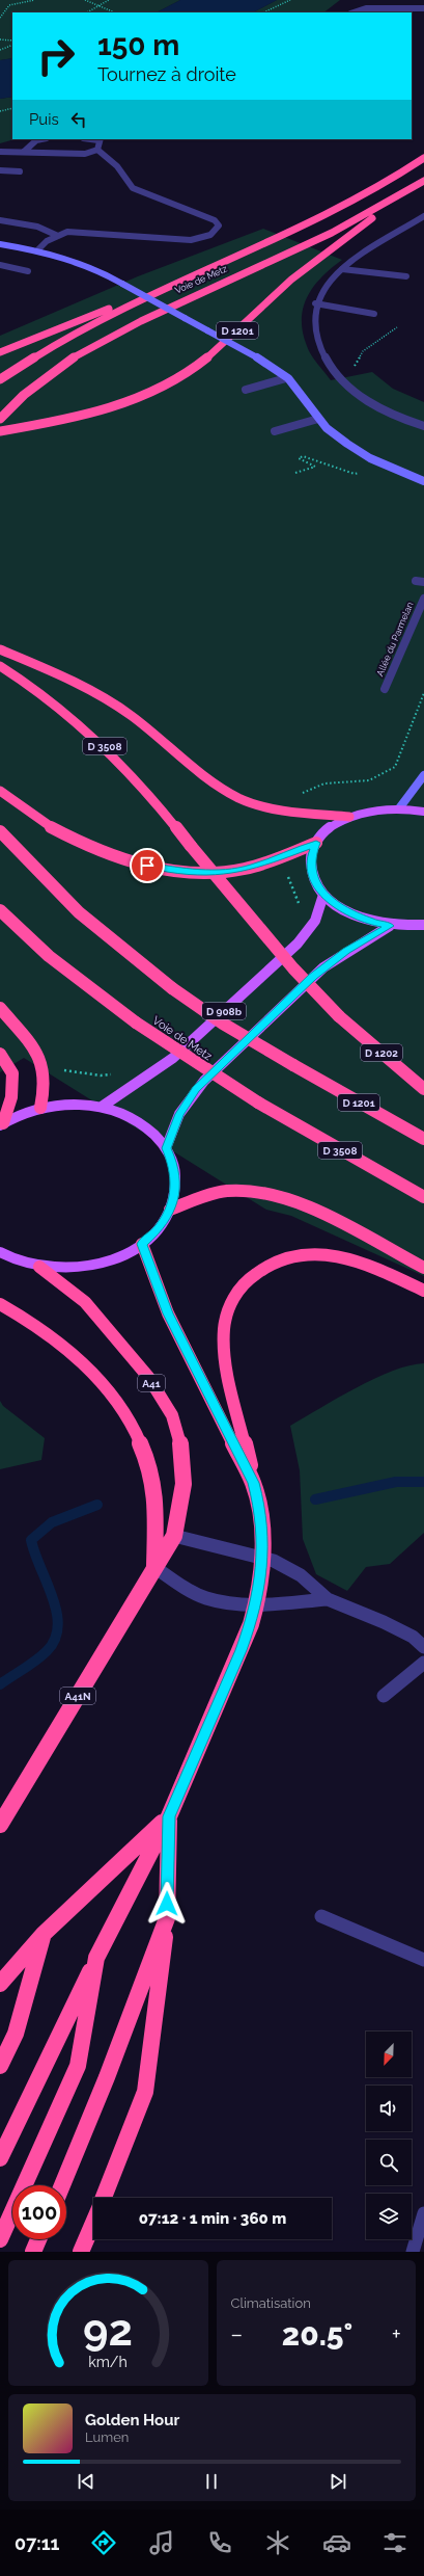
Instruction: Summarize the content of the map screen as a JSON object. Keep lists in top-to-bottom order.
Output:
{
  "streets": {
    "highway": [
      "Voie de Metz",
      "D 1201",
      "D 3508",
      "D 1202",
      "A41",
      "A41N"
    ],
    "main road": ["D 908b"],
    "street": ["Allée du Parmelan"]
  },
  "crossings": [
    ["Voie de Metz", "D 1201"],
    ["D 3508", "D 1202"],
    ["A41", "A41N"]
  ],
  "north": "bottom left",
  "page": {
    "turn": ["150 m", "Tournez à droite"],
    "then": "Puis",
    "limit": "100",
    "trip": "07:12 · 1 min · 360 m",
    "tile": "Climatisation",
    "heat": ["−", "20.5°", "+"],
    "song": ["Golden Hour", "Lumen"],
    "tabs": "07:11",
    "gauge": ["92", "km/h"]
  }
}
